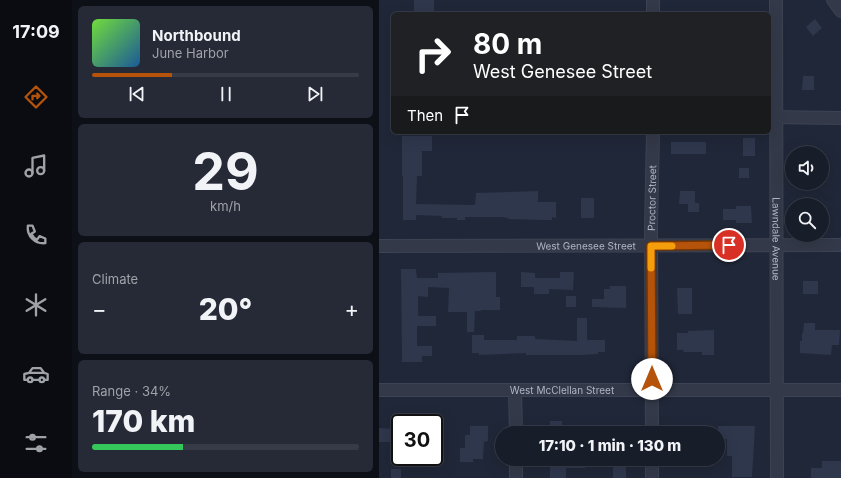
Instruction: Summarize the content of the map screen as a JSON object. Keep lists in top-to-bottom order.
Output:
{
  "streets": {
    "street": [
      "Proctor Street",
      "Lawndale Avenue",
      "West Genesee Street",
      "West McClellan Street"
    ]
  },
  "crossings": [
    ["Proctor Street", "West Genesee Street"],
    ["Proctor Street", "West McClellan Street"],
    ["Lawndale Avenue", "West Genesee Street"],
    ["Lawndale Avenue", "West McClellan Street"]
  ],
  "page": {
    "tabs": "17:09",
    "turn": ["80 m", "West Genesee Street"],
    "song": ["Northbound", "June Harbor"],
    "then": "Then",
    "tile": [
      ["29", "km/h"],
      "Climate",
      ["Range · 34%", "170 km"]
    ],
    "heat": ["−", "20°", "+"],
    "limit": "30",
    "trip": "17:10 · 1 min · 130 m"
  }
}
